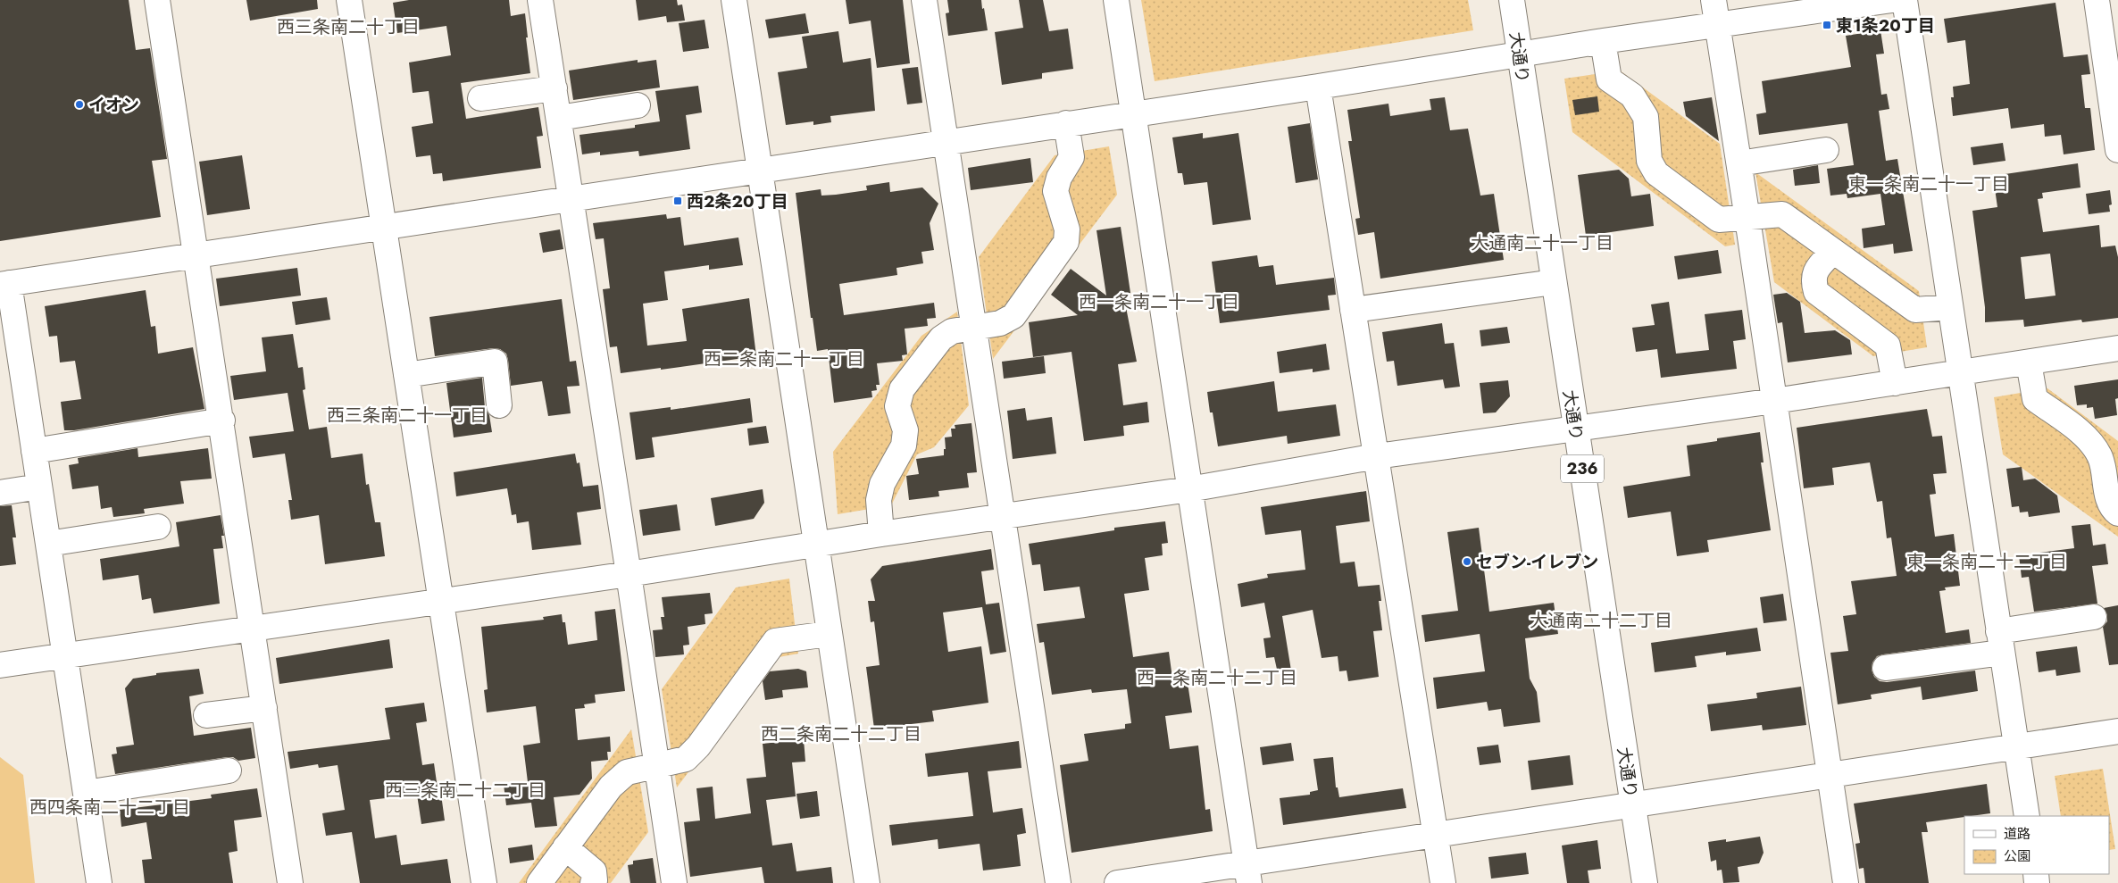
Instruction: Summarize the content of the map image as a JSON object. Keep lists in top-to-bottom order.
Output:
{
  "streets": {
    "main road": ["大通り", "236"]
  },
  "districts": [
    "西三条南二十丁目",
    "東一条南二十一丁目",
    "大通南二十一丁目",
    "西一条南二十一丁目",
    "西二条南二十一丁目",
    "西三条南二十一丁目",
    "東一条南二十二丁目",
    "大通南二十二丁目",
    "西一条南二十二丁目",
    "西二条南二十二丁目",
    "西三条南二十二丁目",
    "西四条南二十二丁目"
  ],
  "places": {
    "transit": ["東1条20丁目", "西2条20丁目"],
    "other": ["イオン", "セブン-イレブン"]
  },
  "legend": ["道路", "公園"]
}
